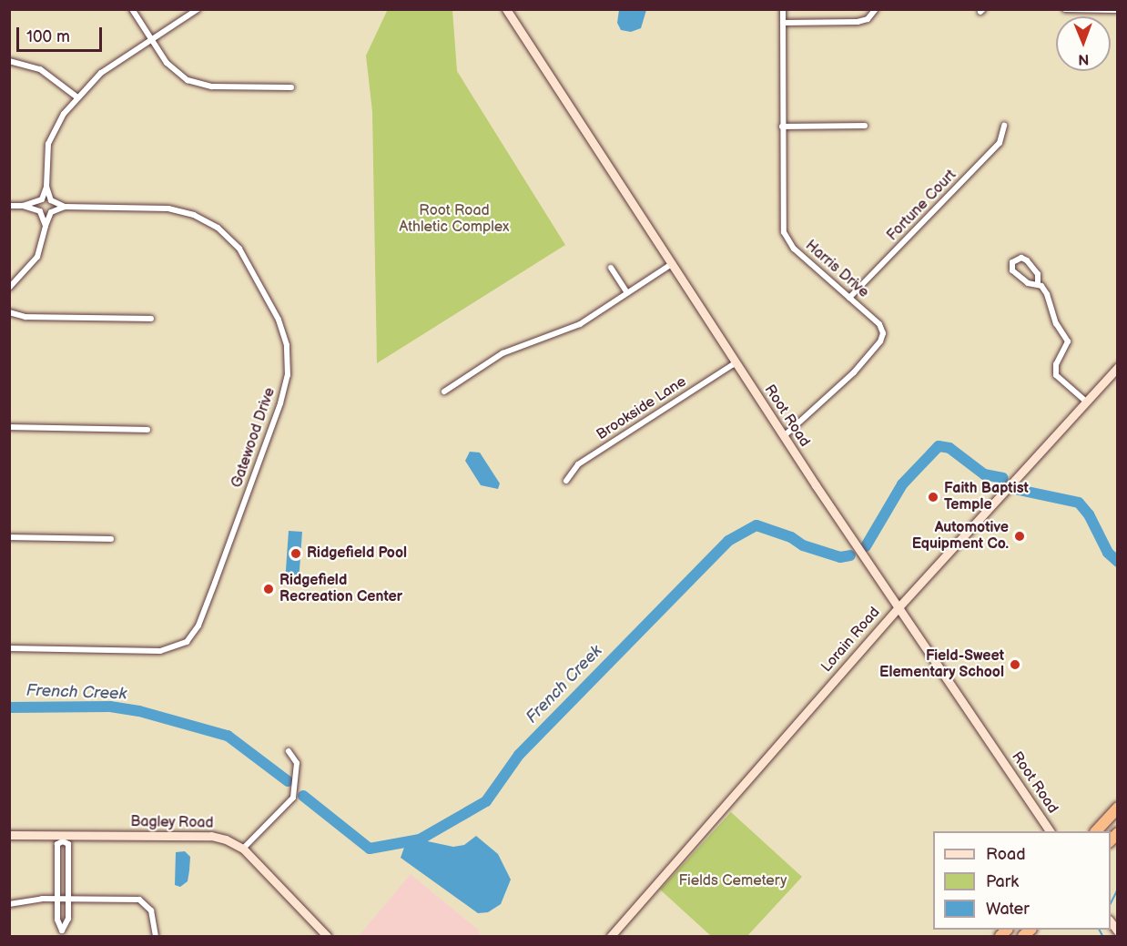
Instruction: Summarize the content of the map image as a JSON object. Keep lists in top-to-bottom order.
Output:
{
  "streets": {
    "street": [
      "Fortune Court",
      "Harris Drive",
      "Brookside Lane",
      "Root Road",
      "Gatewood Drive",
      "Lorain Road",
      "Bagley Road"
    ]
  },
  "crossings": [
    ["Fortune Court", "Harris Drive"],
    ["Harris Drive", "Root Road"],
    ["Brookside Lane", "Root Road"],
    ["Root Road", "Lorain Road"]
  ],
  "water": ["French Creek"],
  "parks": ["Root Road Athletic Complex", "Fields Cemetery"],
  "places": [
    "Faith Baptist Temple",
    "Automotive Equipment Co.",
    "Ridgefield Pool",
    "Ridgefield Recreation Center",
    "Field-Sweet Elementary School"
  ],
  "legend": ["Road", "Park", "Water"],
  "scale_bar": "100 m",
  "north": "bottom"
}
